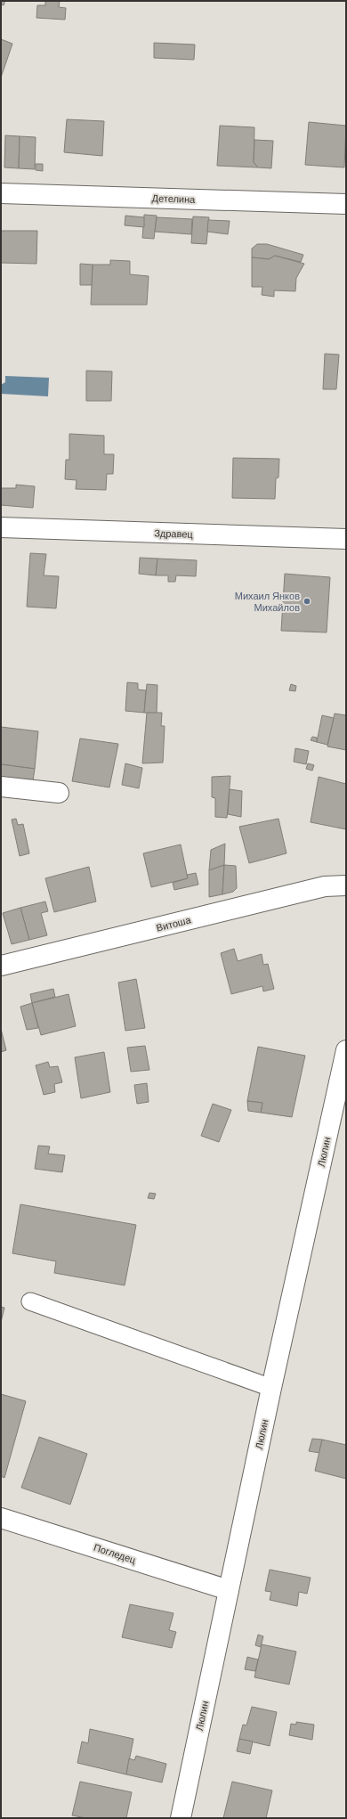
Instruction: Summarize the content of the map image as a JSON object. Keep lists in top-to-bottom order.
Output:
{
  "streets": {
    "street": [
      "Детелина",
      "Здравец",
      "Витоша",
      "Люлин",
      "Погледец"
    ]
  },
  "crossings": [
    ["Люлин", "Погледец"]
  ],
  "places": ["Михаил Янков Михайлов"]
}
